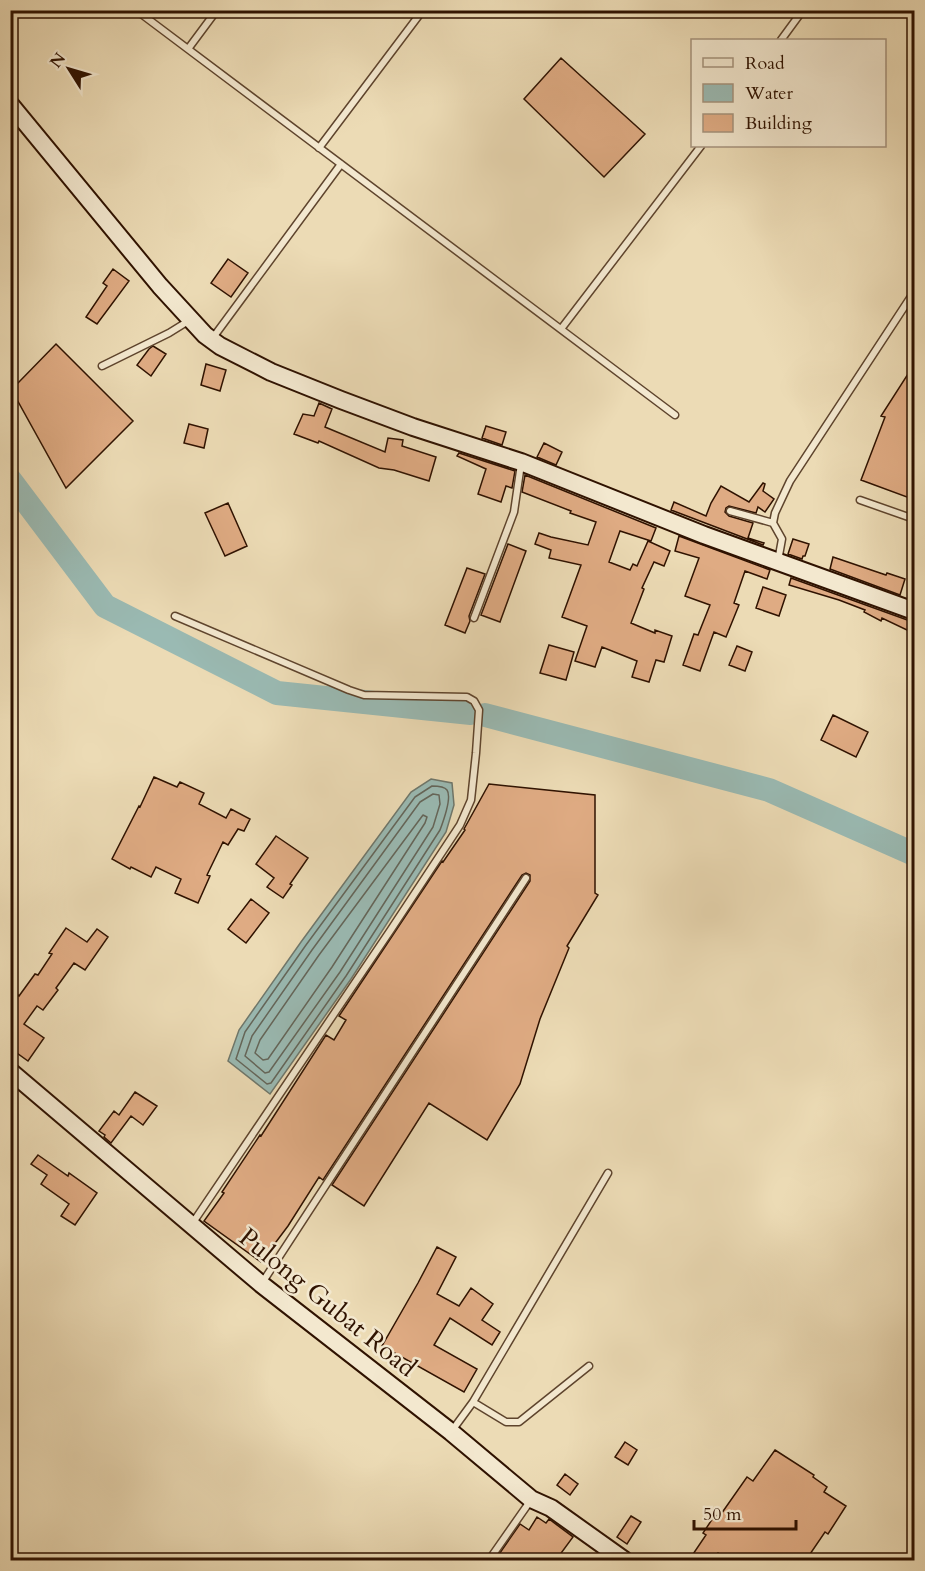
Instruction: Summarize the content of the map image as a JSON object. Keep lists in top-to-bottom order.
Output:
{
  "streets": {
    "street": ["Pulong Gubat Road"]
  },
  "legend": ["Road", "Water", "Building"],
  "scale_bar": "50 m",
  "north": "top left"
}
